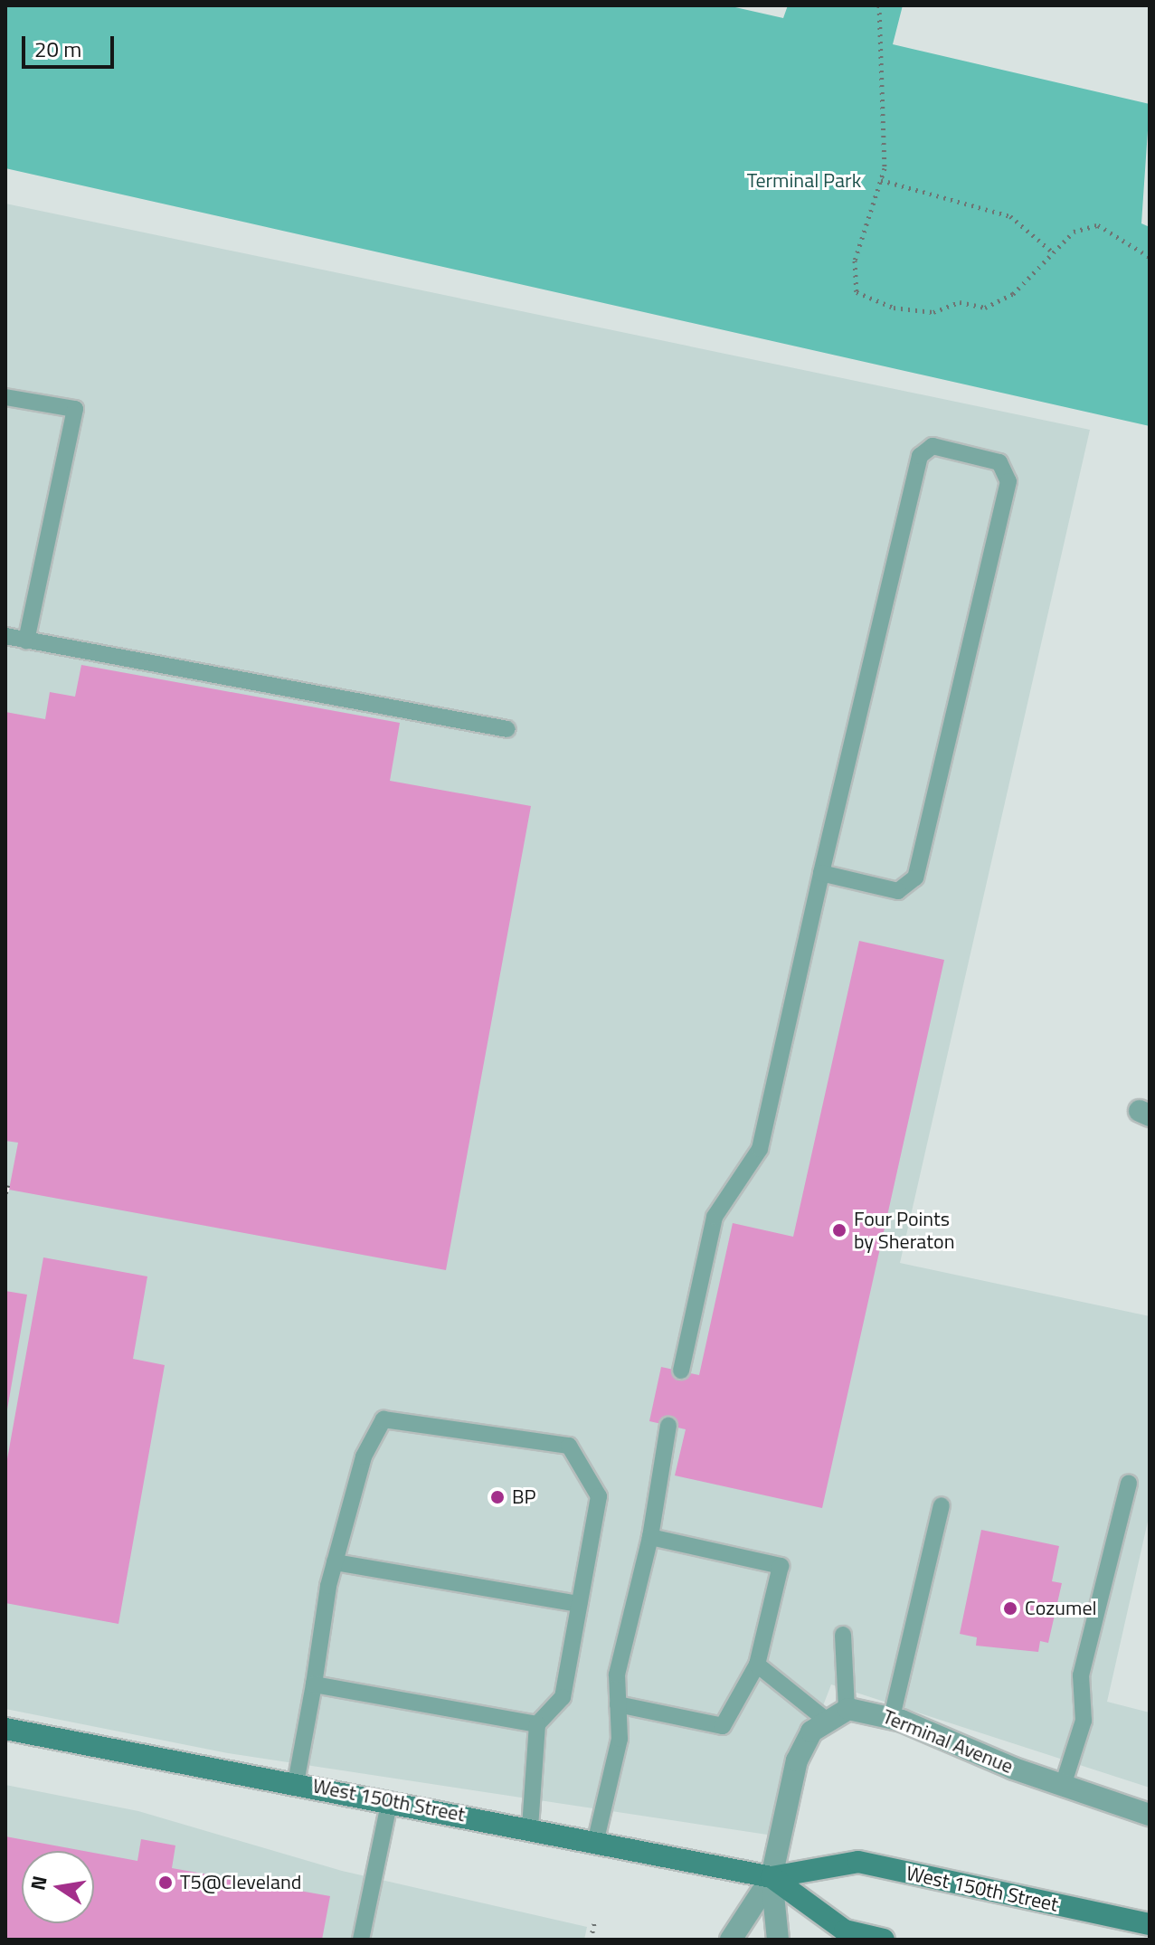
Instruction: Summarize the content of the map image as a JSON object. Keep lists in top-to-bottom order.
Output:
{
  "streets": {
    "main road": ["West 150th Street"],
    "street": ["Terminal Avenue"]
  },
  "parks": ["Terminal Park"],
  "places": [
    "Four Points by Sheraton",
    "BP",
    "Cozumel",
    "T5@Cleveland"
  ],
  "scale_bar": "20 m",
  "north": "left"
}
